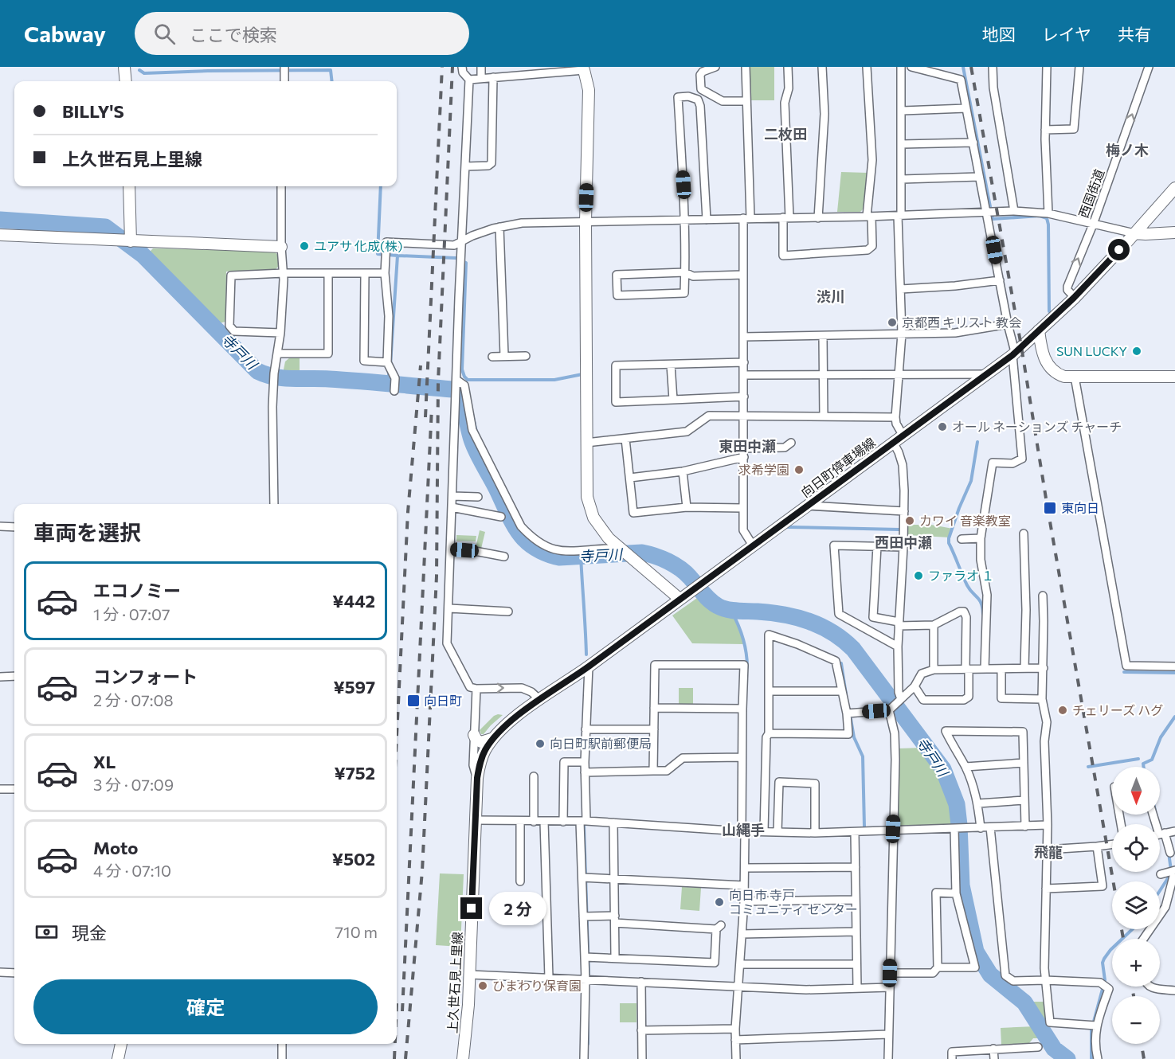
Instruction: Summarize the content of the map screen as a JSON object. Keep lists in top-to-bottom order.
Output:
{
  "streets": {
    "main road": ["向日町停車場線", "上久世石見上里線"],
    "street": ["西国街道"]
  },
  "crossings": [
    ["西国街道", "向日町停車場線"],
    ["向日町停車場線", "上久世石見上里線"]
  ],
  "one_way": ["西国街道"],
  "districts": [
    "二枚田",
    "梅ノ木",
    "渋川",
    "東田中瀬",
    "西田中瀬",
    "山縄手",
    "飛龍"
  ],
  "water": ["寺戸川"],
  "places": {
    "other": [
      "ユアサ 化成(株)",
      "京都西 キリスト 教会",
      "SUN LUCKY",
      "オール ネーションズ チャーチ",
      "求希学園",
      "カワイ 音楽教室",
      "ファラオ １",
      "チェリーズ ハグ",
      "向日町駅前郵便局",
      "向日市 寺戸 コミュニティ センター",
      "ひまわり保育園"
    ],
    "transit": ["東向日", "向日町"]
  },
  "north": "bottom",
  "page": {
    "header": "Cabway",
    "search": "ここで検索",
    "nav": ["地図", "レイヤ", "共有"],
    "banner": ["BILLY'S", "上久世石見上里線"],
    "heading": "車両を選択",
    "list": [
      {
        "name": "エコノミー",
        "note": "1 分 · 07:07",
        "value": "¥442"
      },
      {
        "name": "コンフォート",
        "note": "2 分 · 07:08",
        "value": "¥597"
      },
      {
        "name": "XL",
        "note": "3 分 · 07:09",
        "value": "¥752"
      },
      {
        "name": "Moto",
        "note": "4 分 · 07:10",
        "value": "¥502"
      }
    ],
    "map_buttons": ["+", "−"],
    "bubble": "2 分",
    "pay": ["現金", "710 m"],
    "buttons": "確定"
  }
}
